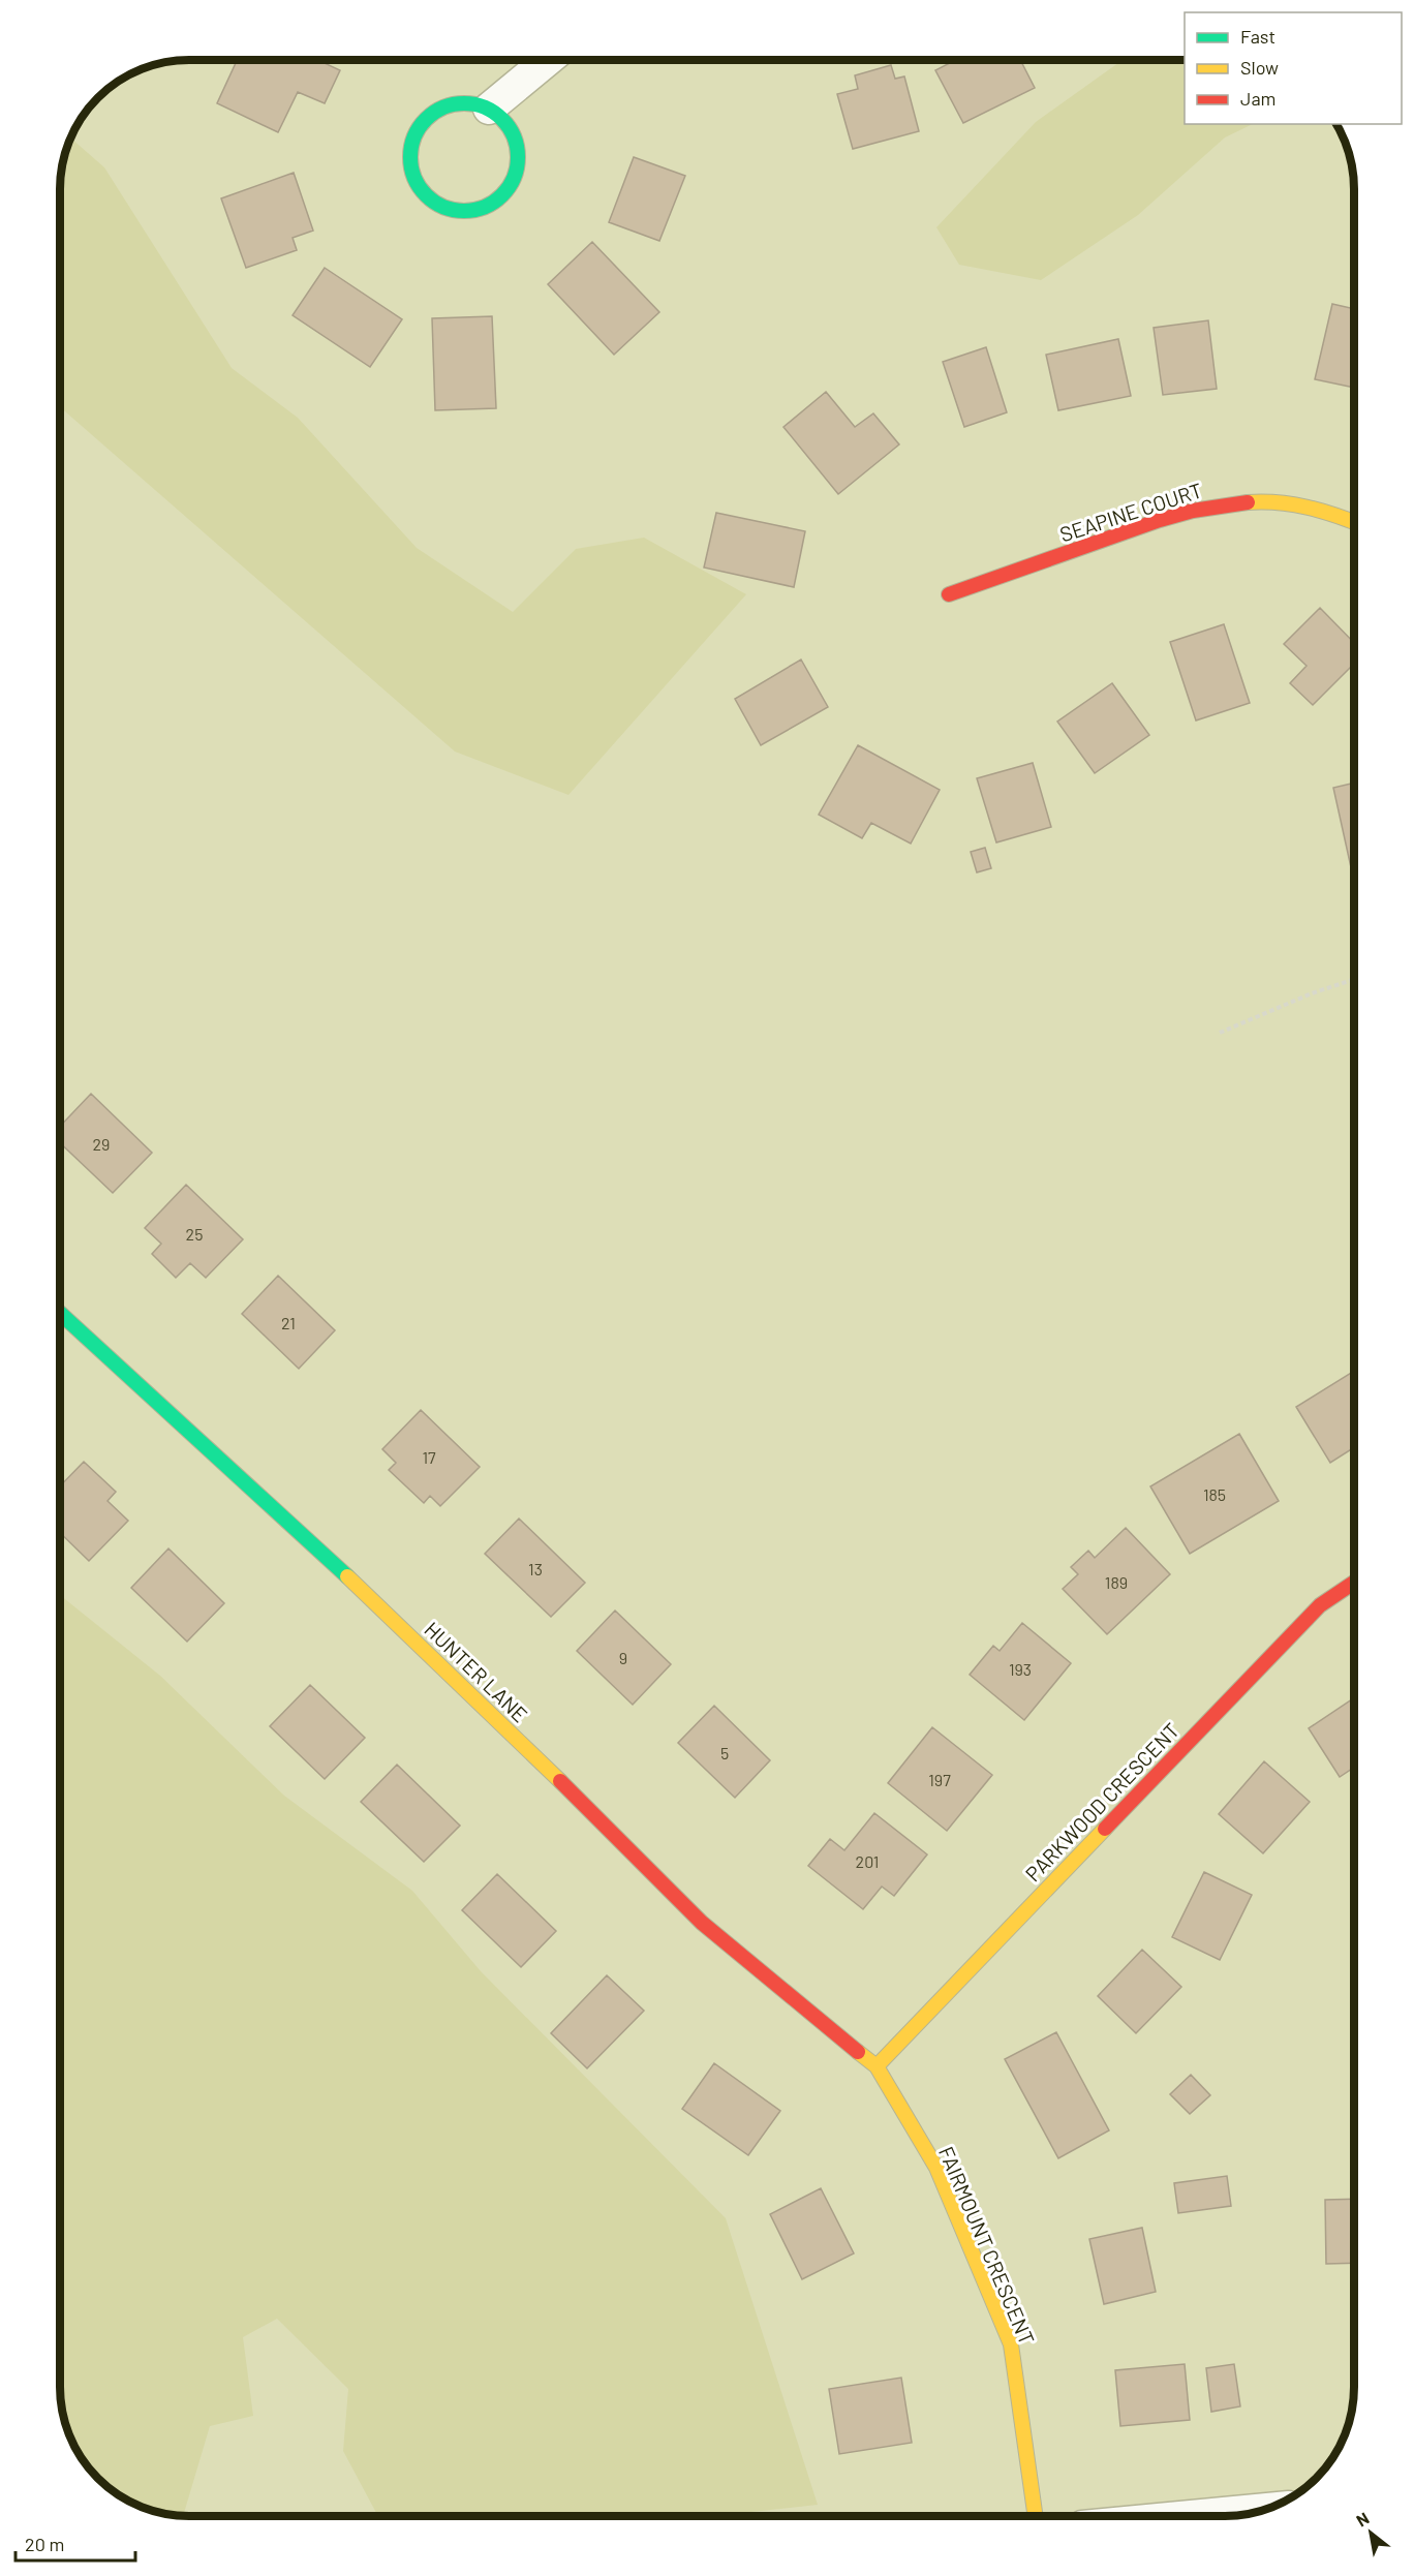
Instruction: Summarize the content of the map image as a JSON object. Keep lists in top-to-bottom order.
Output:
{
  "streets": {
    "street": [
      "SEAPINE COURT",
      "HUNTER LANE",
      "PARKWOOD CRESCENT",
      "FAIRMOUNT CRESCENT"
    ]
  },
  "crossings": [
    ["HUNTER LANE", "PARKWOOD CRESCENT"],
    ["HUNTER LANE", "FAIRMOUNT CRESCENT"],
    ["PARKWOOD CRESCENT", "FAIRMOUNT CRESCENT"]
  ],
  "house_numbers": [
    "29",
    "25",
    "21",
    "17",
    "185",
    "13",
    "189",
    "9",
    "193",
    "5",
    "197",
    "201"
  ],
  "legend": ["Fast", "Slow", "Jam"],
  "scale_bar": "20 m",
  "north": "top left"
}
